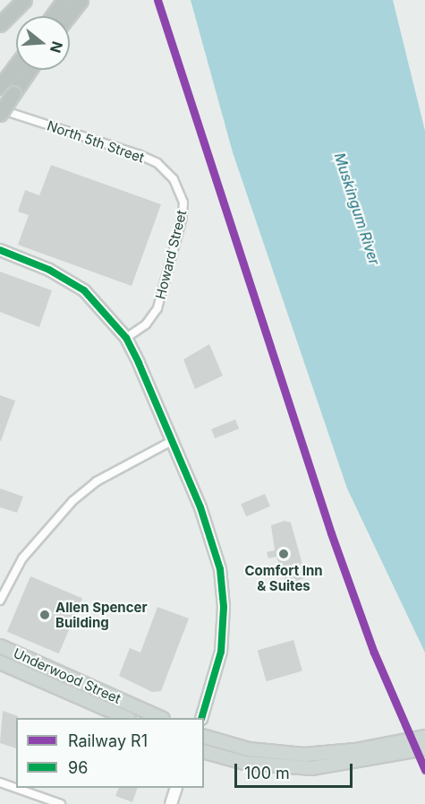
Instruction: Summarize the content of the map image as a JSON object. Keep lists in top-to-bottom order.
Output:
{
  "streets": {
    "main road": ["Underwood Street"],
    "street": ["North 5th Street", "Howard Street"]
  },
  "crossings": [
    ["North 5th Street", "Howard Street"]
  ],
  "water": ["Muskingum River"],
  "places": ["Comfort Inn & Suites", "Allen Spencer Building"],
  "lines": ["rail line R1", "transit line 96"],
  "legend": ["Railway R1", "96"],
  "scale_bar": "100 m",
  "north": "right"
}
